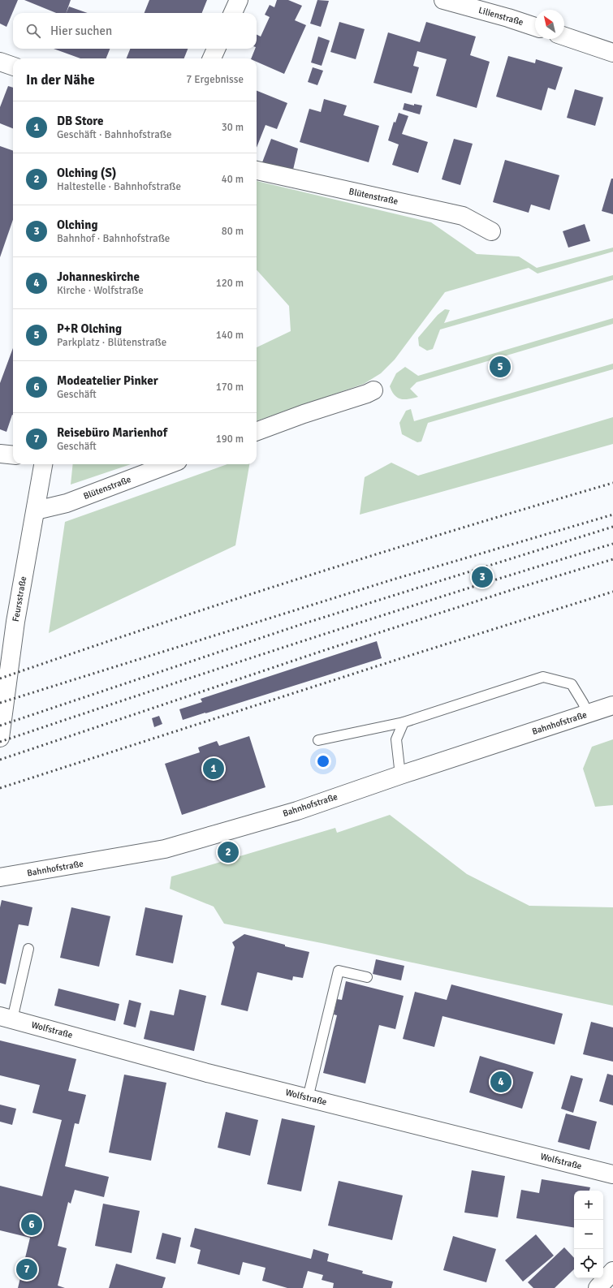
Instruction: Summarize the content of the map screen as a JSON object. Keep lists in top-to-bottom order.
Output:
{
  "streets": {
    "street": [
      "Lilienstraße",
      "Blütenstraße",
      "Feursstraße",
      "Bahnhofstraße",
      "Wolfstraße"
    ]
  },
  "crossings": [
    ["Blütenstraße", "Feursstraße"]
  ],
  "north": "top left",
  "page": {
    "search": "Hier suchen",
    "heading": ["In der Nähe", "7 Ergebnisse"],
    "list": [
      {
        "mark": "1",
        "name": "DB Store",
        "note": "Geschäft · Bahnhofstraße",
        "value": "30 m"
      },
      {
        "mark": "2",
        "name": "Olching (S)",
        "note": "Haltestelle · Bahnhofstraße",
        "value": "40 m"
      },
      {
        "mark": "3",
        "name": "Olching",
        "note": "Bahnhof · Bahnhofstraße",
        "value": "80 m"
      },
      {
        "mark": "4",
        "name": "Johanneskirche",
        "note": "Kirche · Wolfstraße",
        "value": "120 m"
      },
      {
        "mark": "5",
        "name": "P+R Olching",
        "note": "Parkplatz · Blütenstraße",
        "value": "140 m"
      },
      {
        "mark": "6",
        "name": "Modeatelier Pinker",
        "note": "Geschäft",
        "value": "170 m"
      },
      {
        "mark": "7",
        "name": "Reisebüro Marienhof",
        "note": "Geschäft",
        "value": "190 m"
      }
    ],
    "pins": [
      "5",
      "3",
      "1",
      "2",
      "4",
      "6",
      "7"
    ],
    "map_buttons": ["+", "−"]
  }
}
